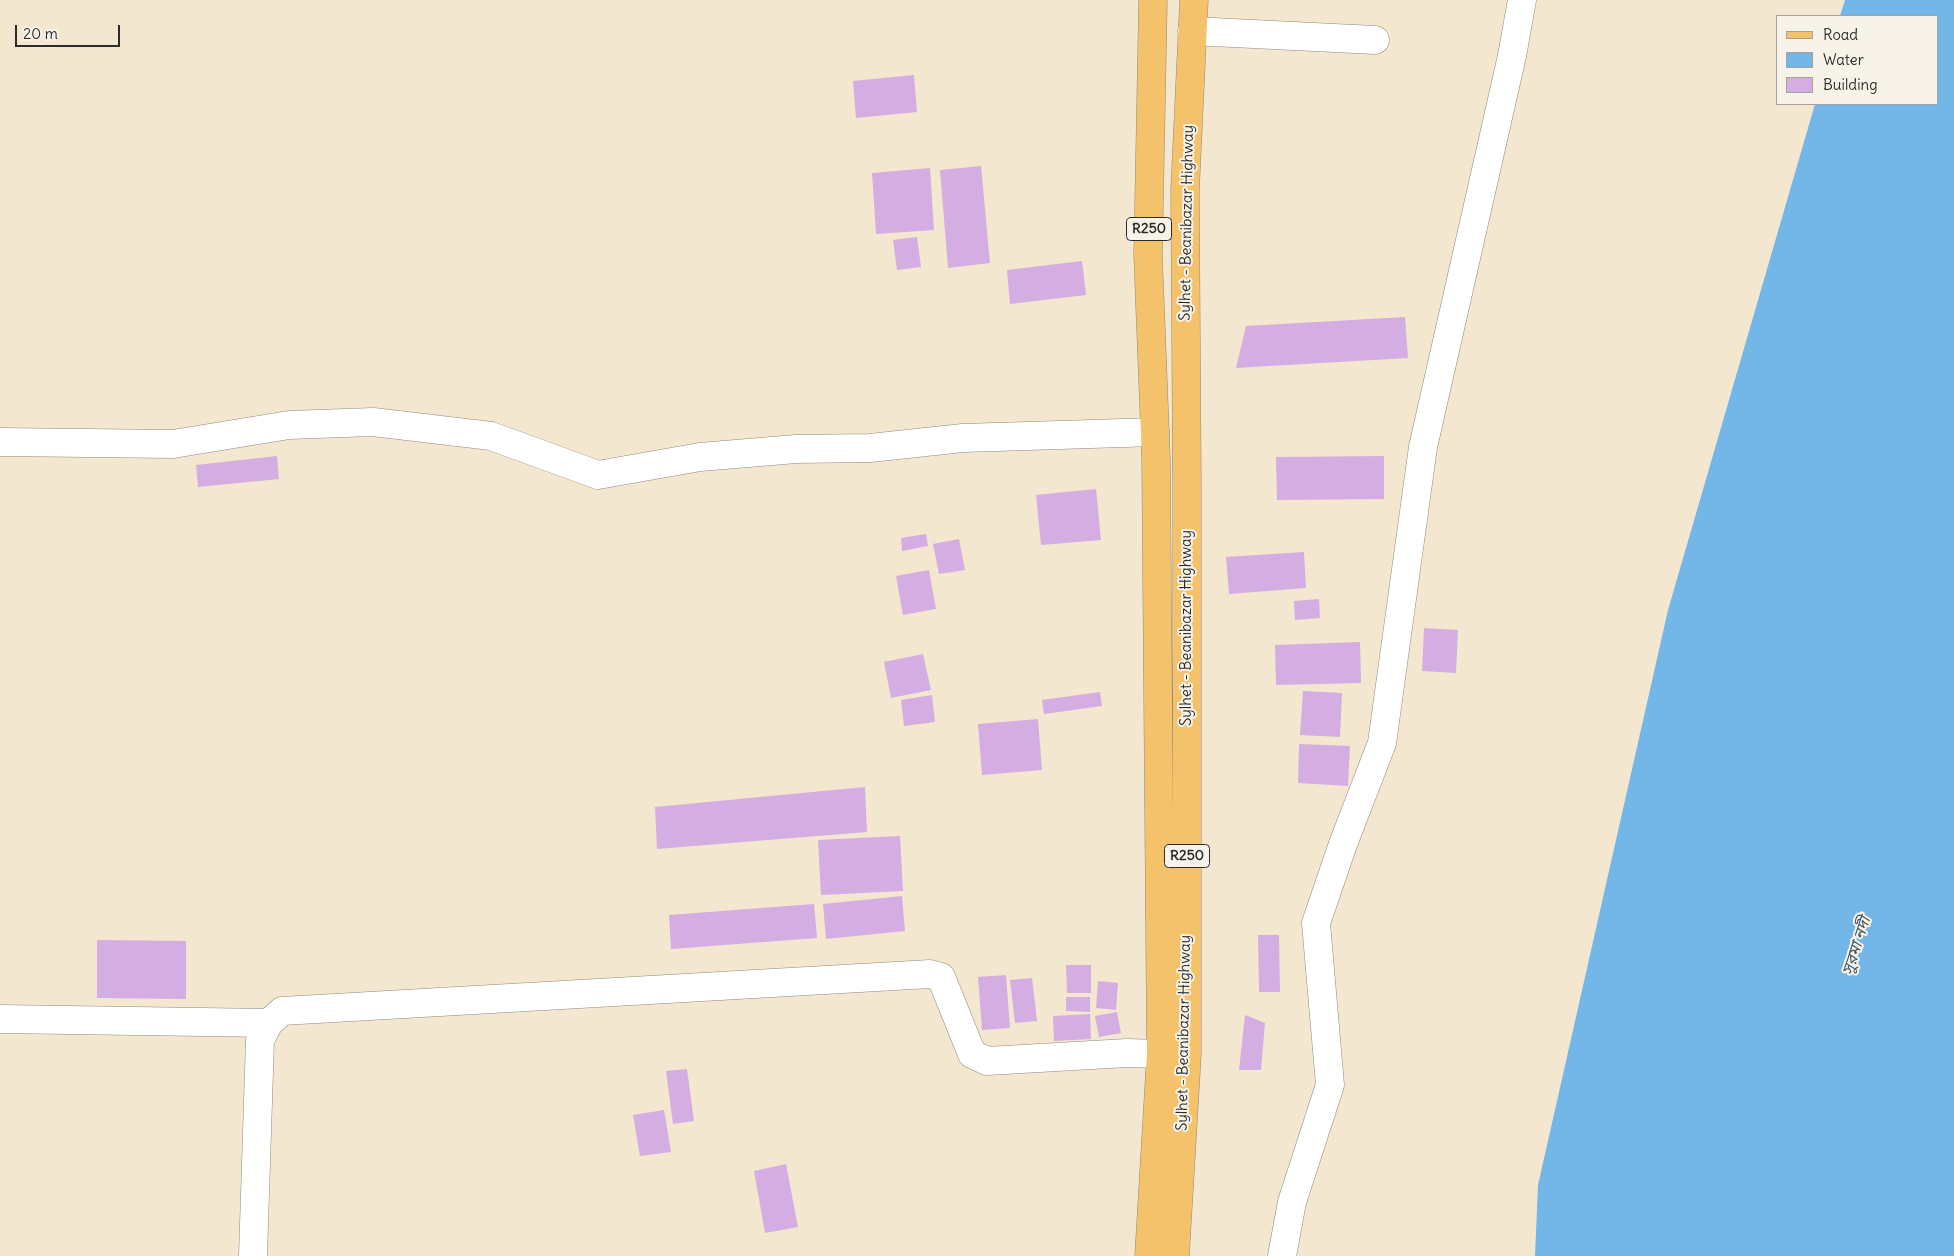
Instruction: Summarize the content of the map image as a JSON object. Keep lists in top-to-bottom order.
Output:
{
  "streets": {
    "main road": ["Sylhet - Beanibazar Highway", "R250"]
  },
  "water": ["সুরমা নদী"],
  "legend": ["Road", "Water", "Building"],
  "scale_bar": "20 m"
}
